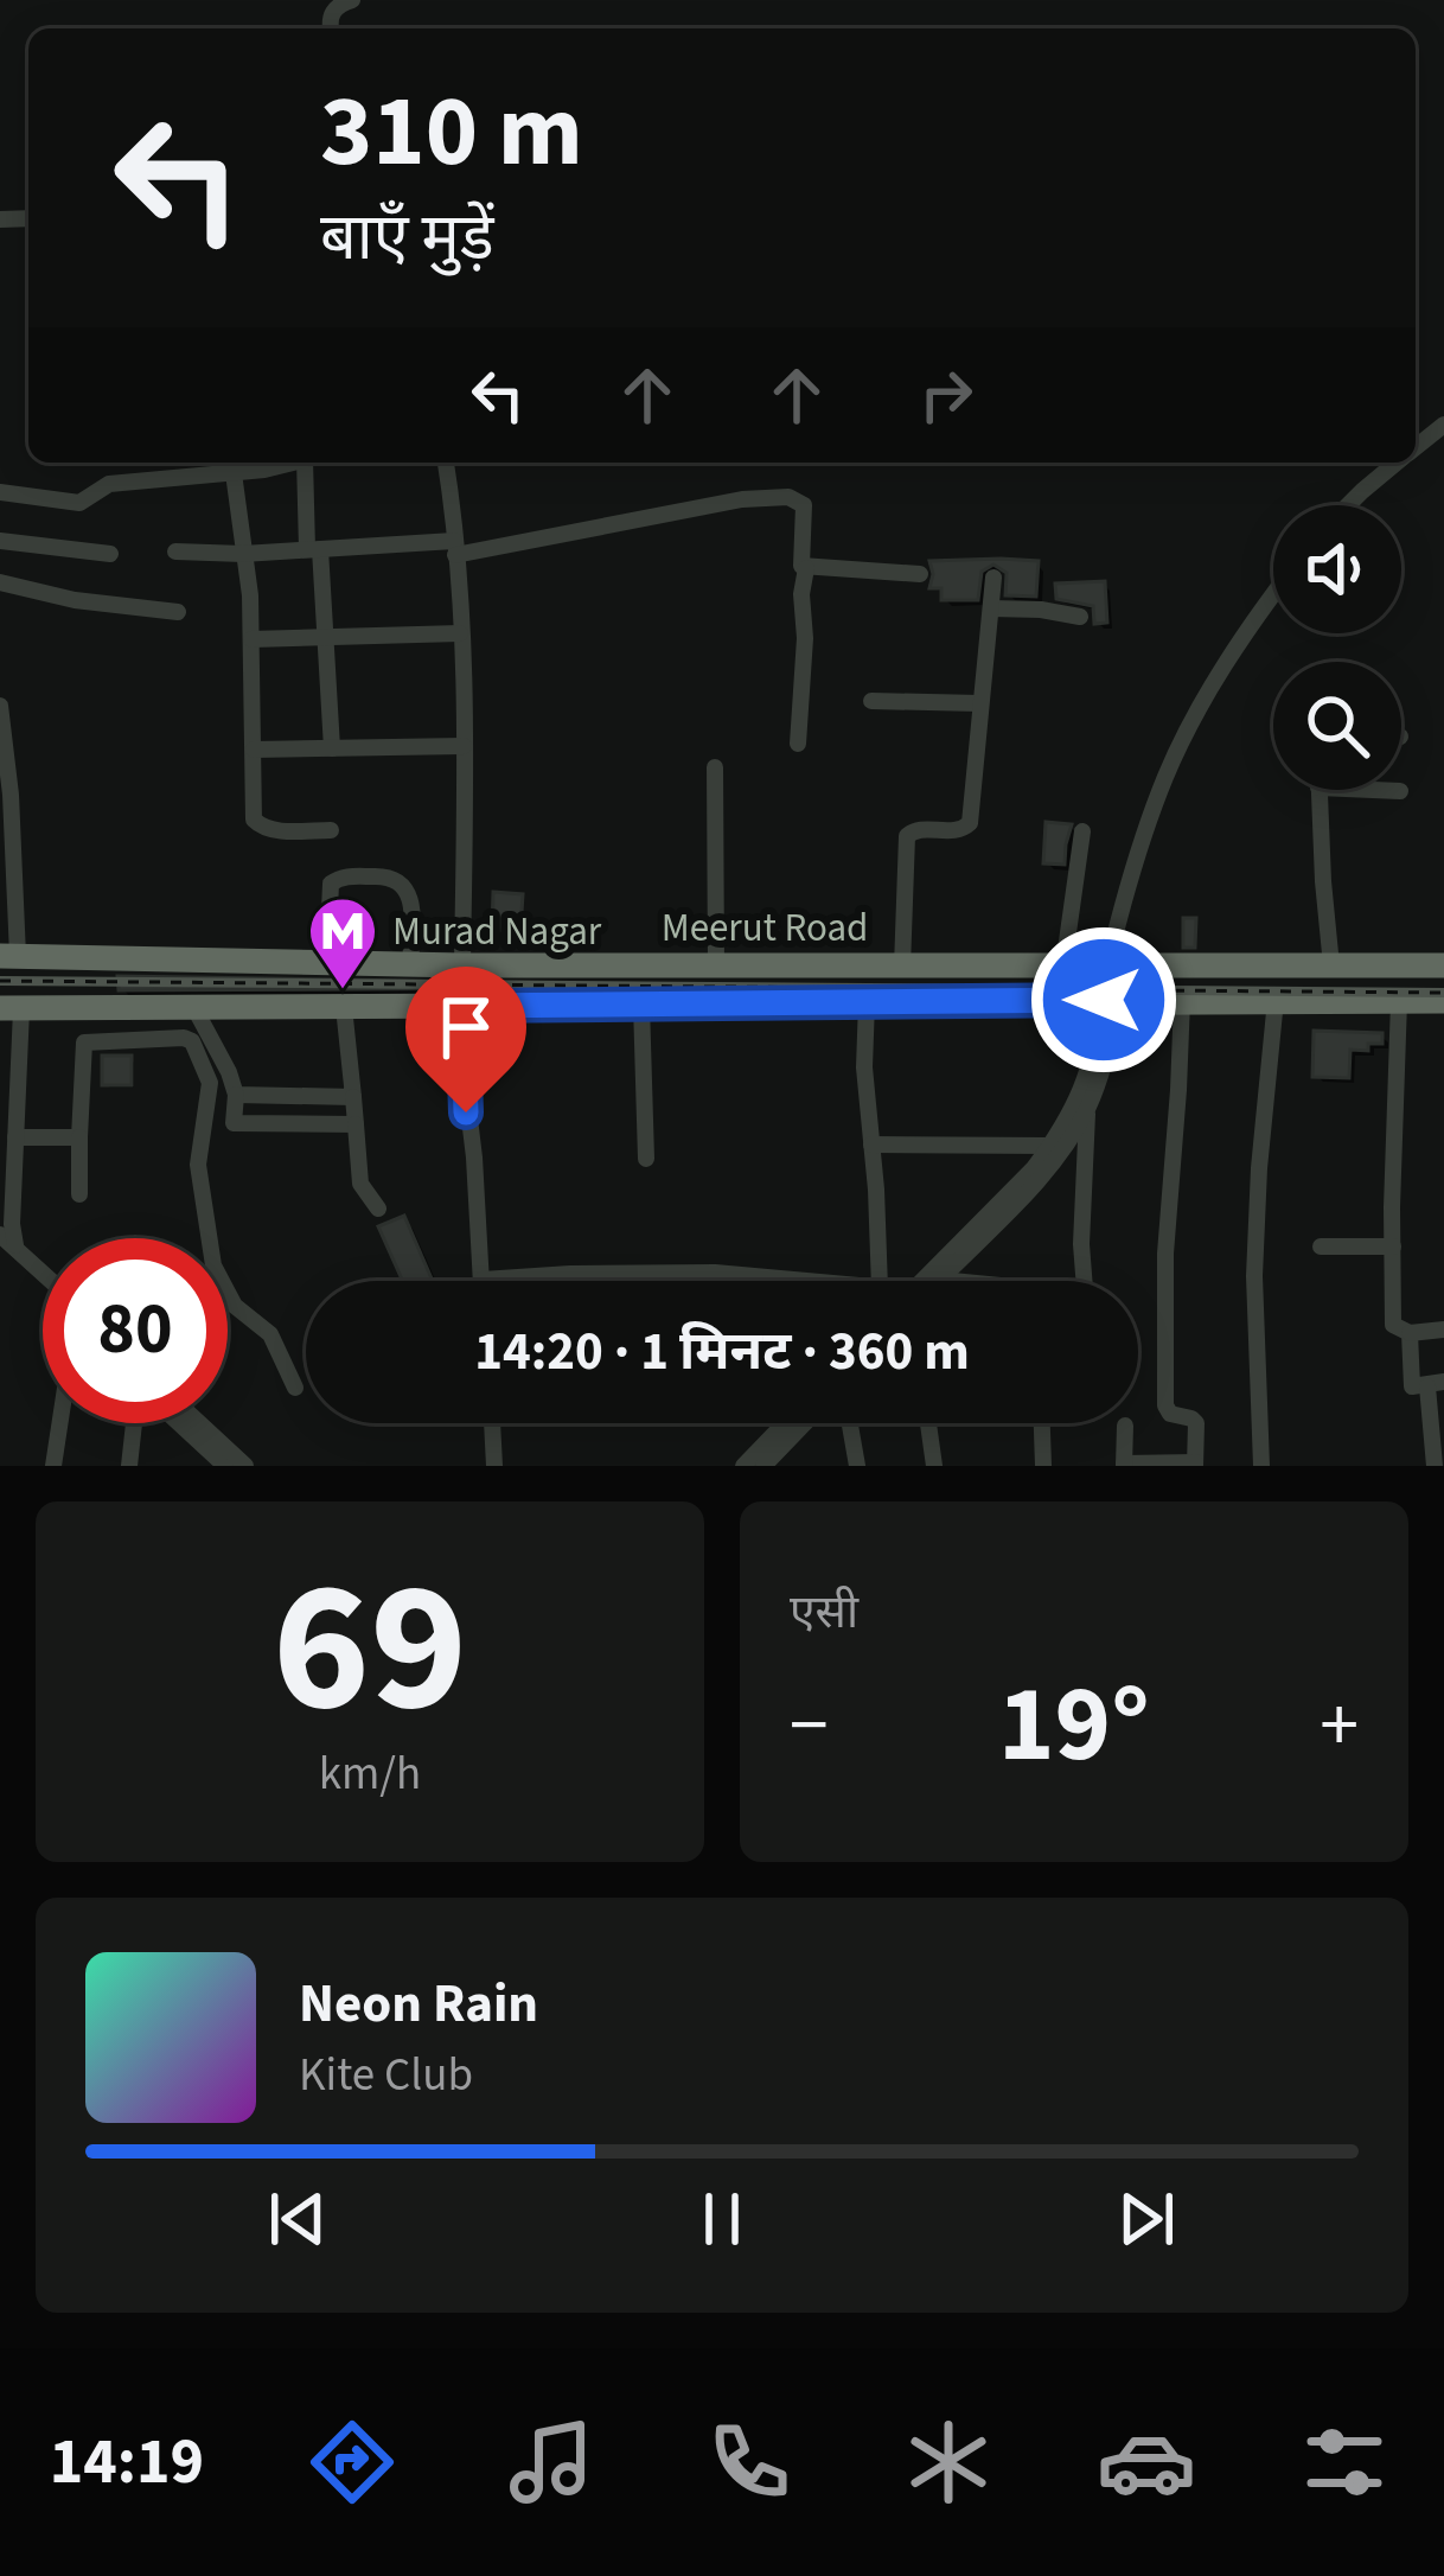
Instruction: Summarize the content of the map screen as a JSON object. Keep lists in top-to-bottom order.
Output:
{
  "streets": {
    "highway": ["Meerut Road"]
  },
  "places": {
    "metro station": ["Murad Nagar"]
  },
  "page": {
    "turn": ["310 m", "बाएँ मुड़ें"],
    "limit": "80",
    "trip": "14:20 · 1 मिनट · 360 m",
    "tile": [
      ["69", "km/h"],
      "एसी"
    ],
    "heat": ["−", "19°", "+"],
    "song": ["Neon Rain", "Kite Club"],
    "tabs": "14:19"
  }
}
